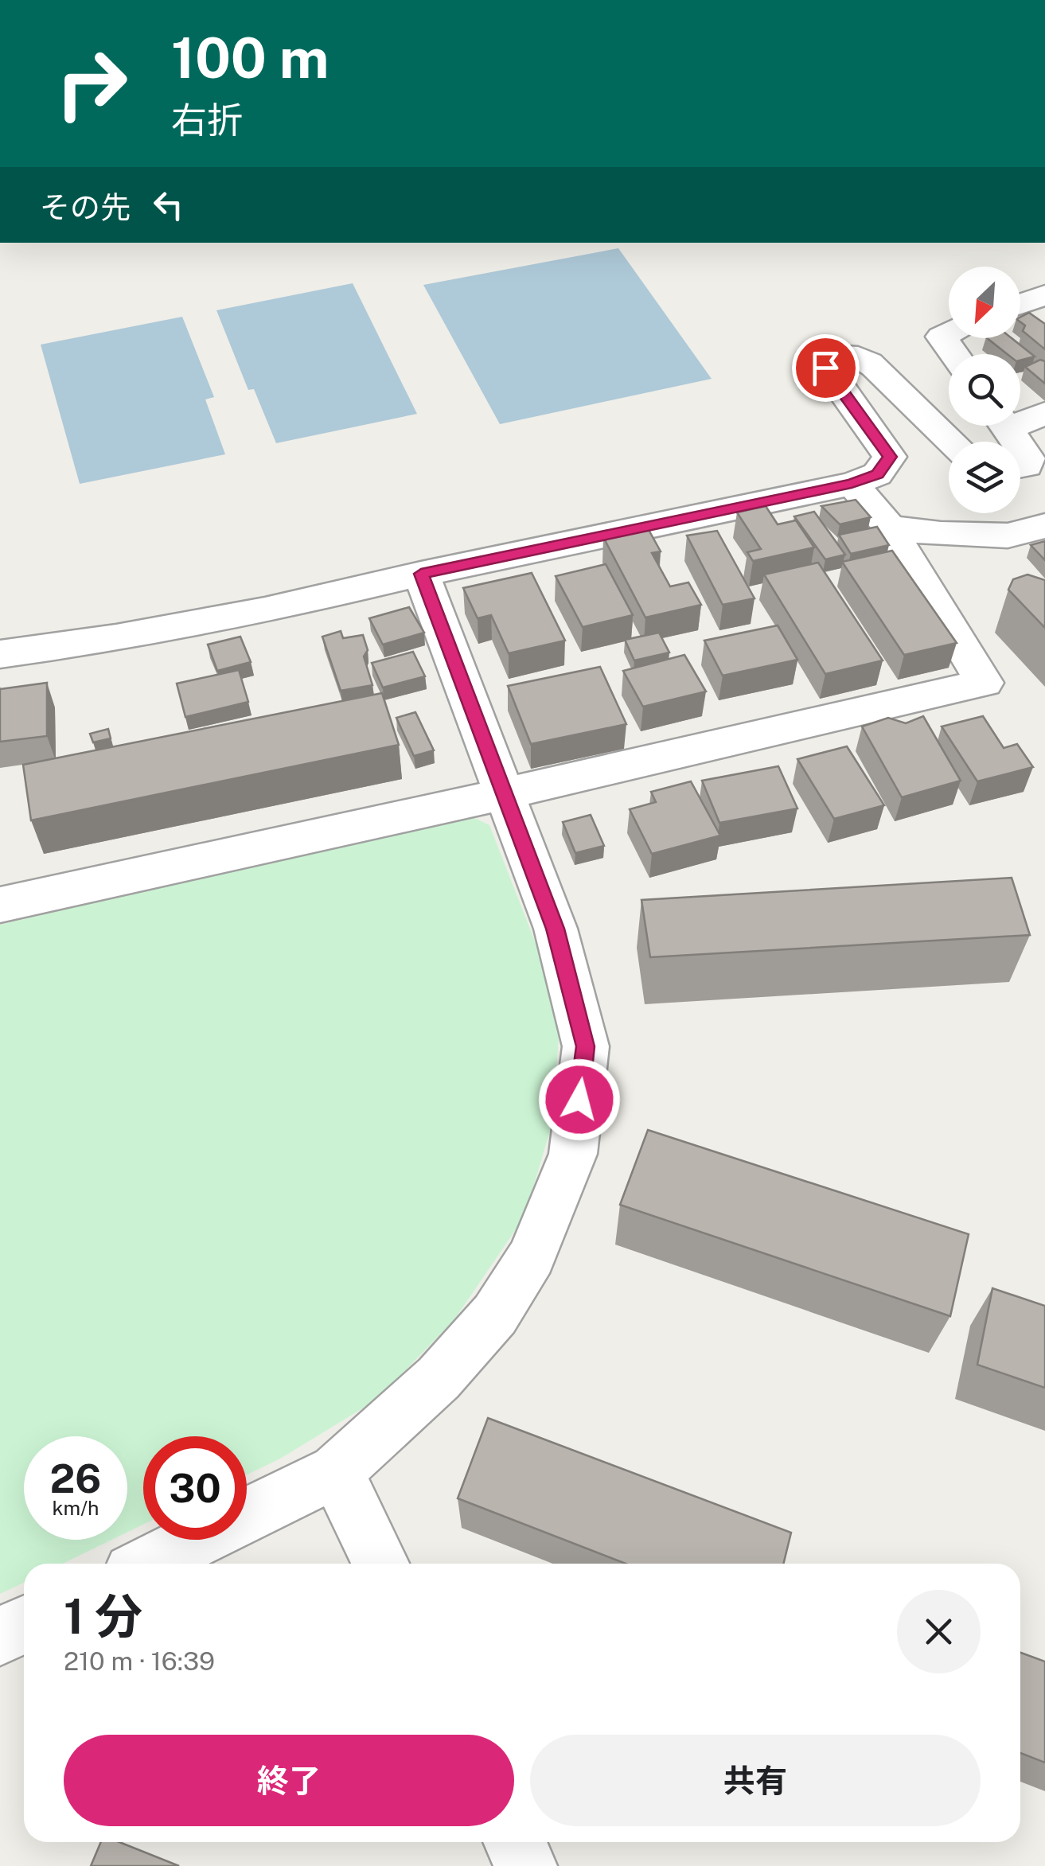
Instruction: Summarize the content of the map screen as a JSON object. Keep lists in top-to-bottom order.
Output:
{
  "north": "bottom left",
  "page": {
    "turn": ["100 m", "右折"],
    "then": "その先",
    "speed": "26 km/h",
    "limit": "30",
    "heading": ["1 分", "210 m · 16:39"],
    "buttons": ["終了", "共有"]
  }
}
